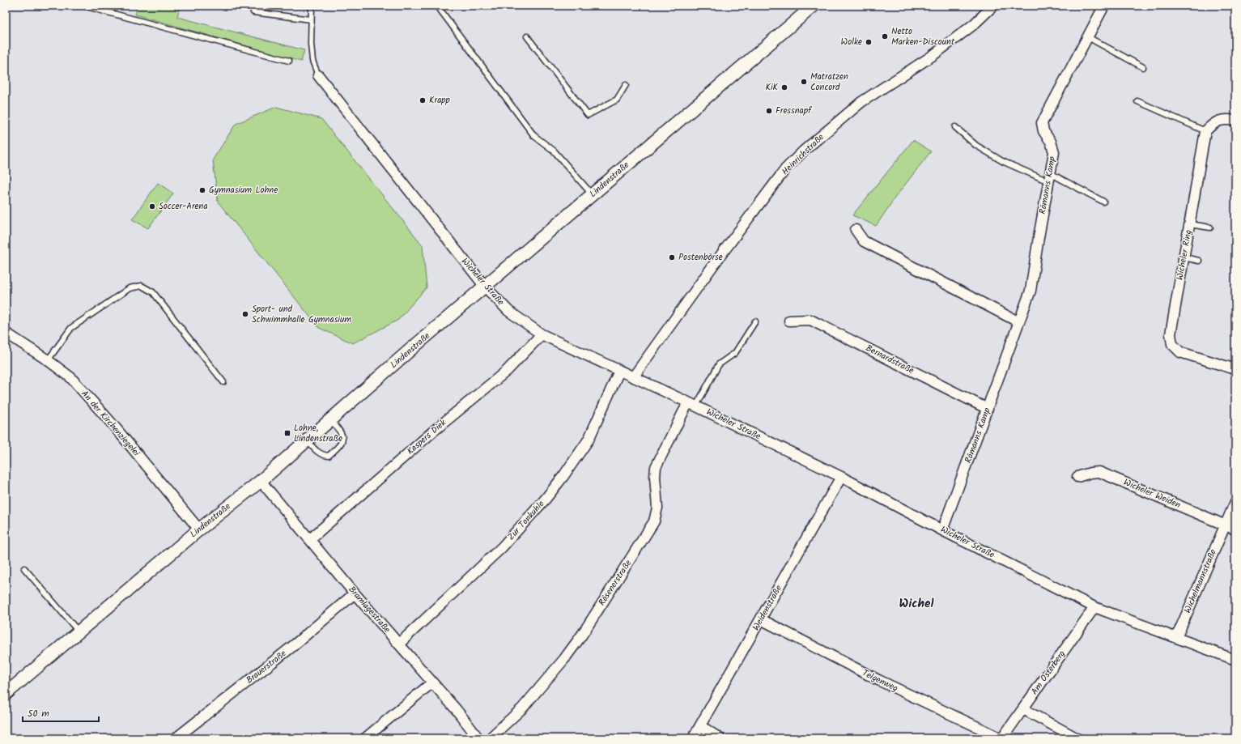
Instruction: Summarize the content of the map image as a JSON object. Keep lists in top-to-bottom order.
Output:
{
  "streets": {
    "street": [
      "Heinrichstraße",
      "Lindenstraße",
      "Römanns Kamp",
      "Wicheler Ring",
      "Wicheler Straße",
      "Bernardstraße",
      "An der Kirchenziegelei",
      "Kaspers Diek",
      "Wicheler Weiden",
      "Zur Tonkuhle",
      "Wichelmannstraße",
      "Rösenerstraße",
      "Weidenstraße",
      "Bramlagestraße",
      "Brauerstraße",
      "Am Osterberg",
      "Telgenweg"
    ]
  },
  "crossings": [
    ["Heinrichstraße", "Wicheler Straße"],
    ["Lindenstraße", "Wicheler Straße"],
    ["Lindenstraße", "An der Kirchenziegelei"],
    ["Lindenstraße", "Bramlagestraße"],
    ["Römanns Kamp", "Wicheler Straße"],
    ["Römanns Kamp", "Bernardstraße"],
    ["Wicheler Straße", "Kaspers Diek"],
    ["Wicheler Straße", "Zur Tonkuhle"],
    ["Wicheler Straße", "Wichelmannstraße"],
    ["Wicheler Straße", "Rösenerstraße"],
    ["Wicheler Straße", "Weidenstraße"],
    ["Wicheler Straße", "Am Osterberg"],
    ["Kaspers Diek", "Bramlagestraße"],
    ["Wicheler Weiden", "Wichelmannstraße"],
    ["Zur Tonkuhle", "Bramlagestraße"],
    ["Weidenstraße", "Telgenweg"],
    ["Bramlagestraße", "Brauerstraße"],
    ["Am Osterberg", "Telgenweg"]
  ],
  "districts": ["Wichel"],
  "places": {
    "other": [
      "Netto Marken-Discount",
      "Wolke",
      "Matratzen Concord",
      "KiK",
      "Krapp",
      "Fressnapf",
      "Gymnasium Lohne",
      "Soccer-Arena",
      "Postenbörse",
      "Sport- und Schwimmhalle Gymnasium"
    ],
    "transit": ["Lohne, Lindenstraße"]
  },
  "scale_bar": "50 m"
}
